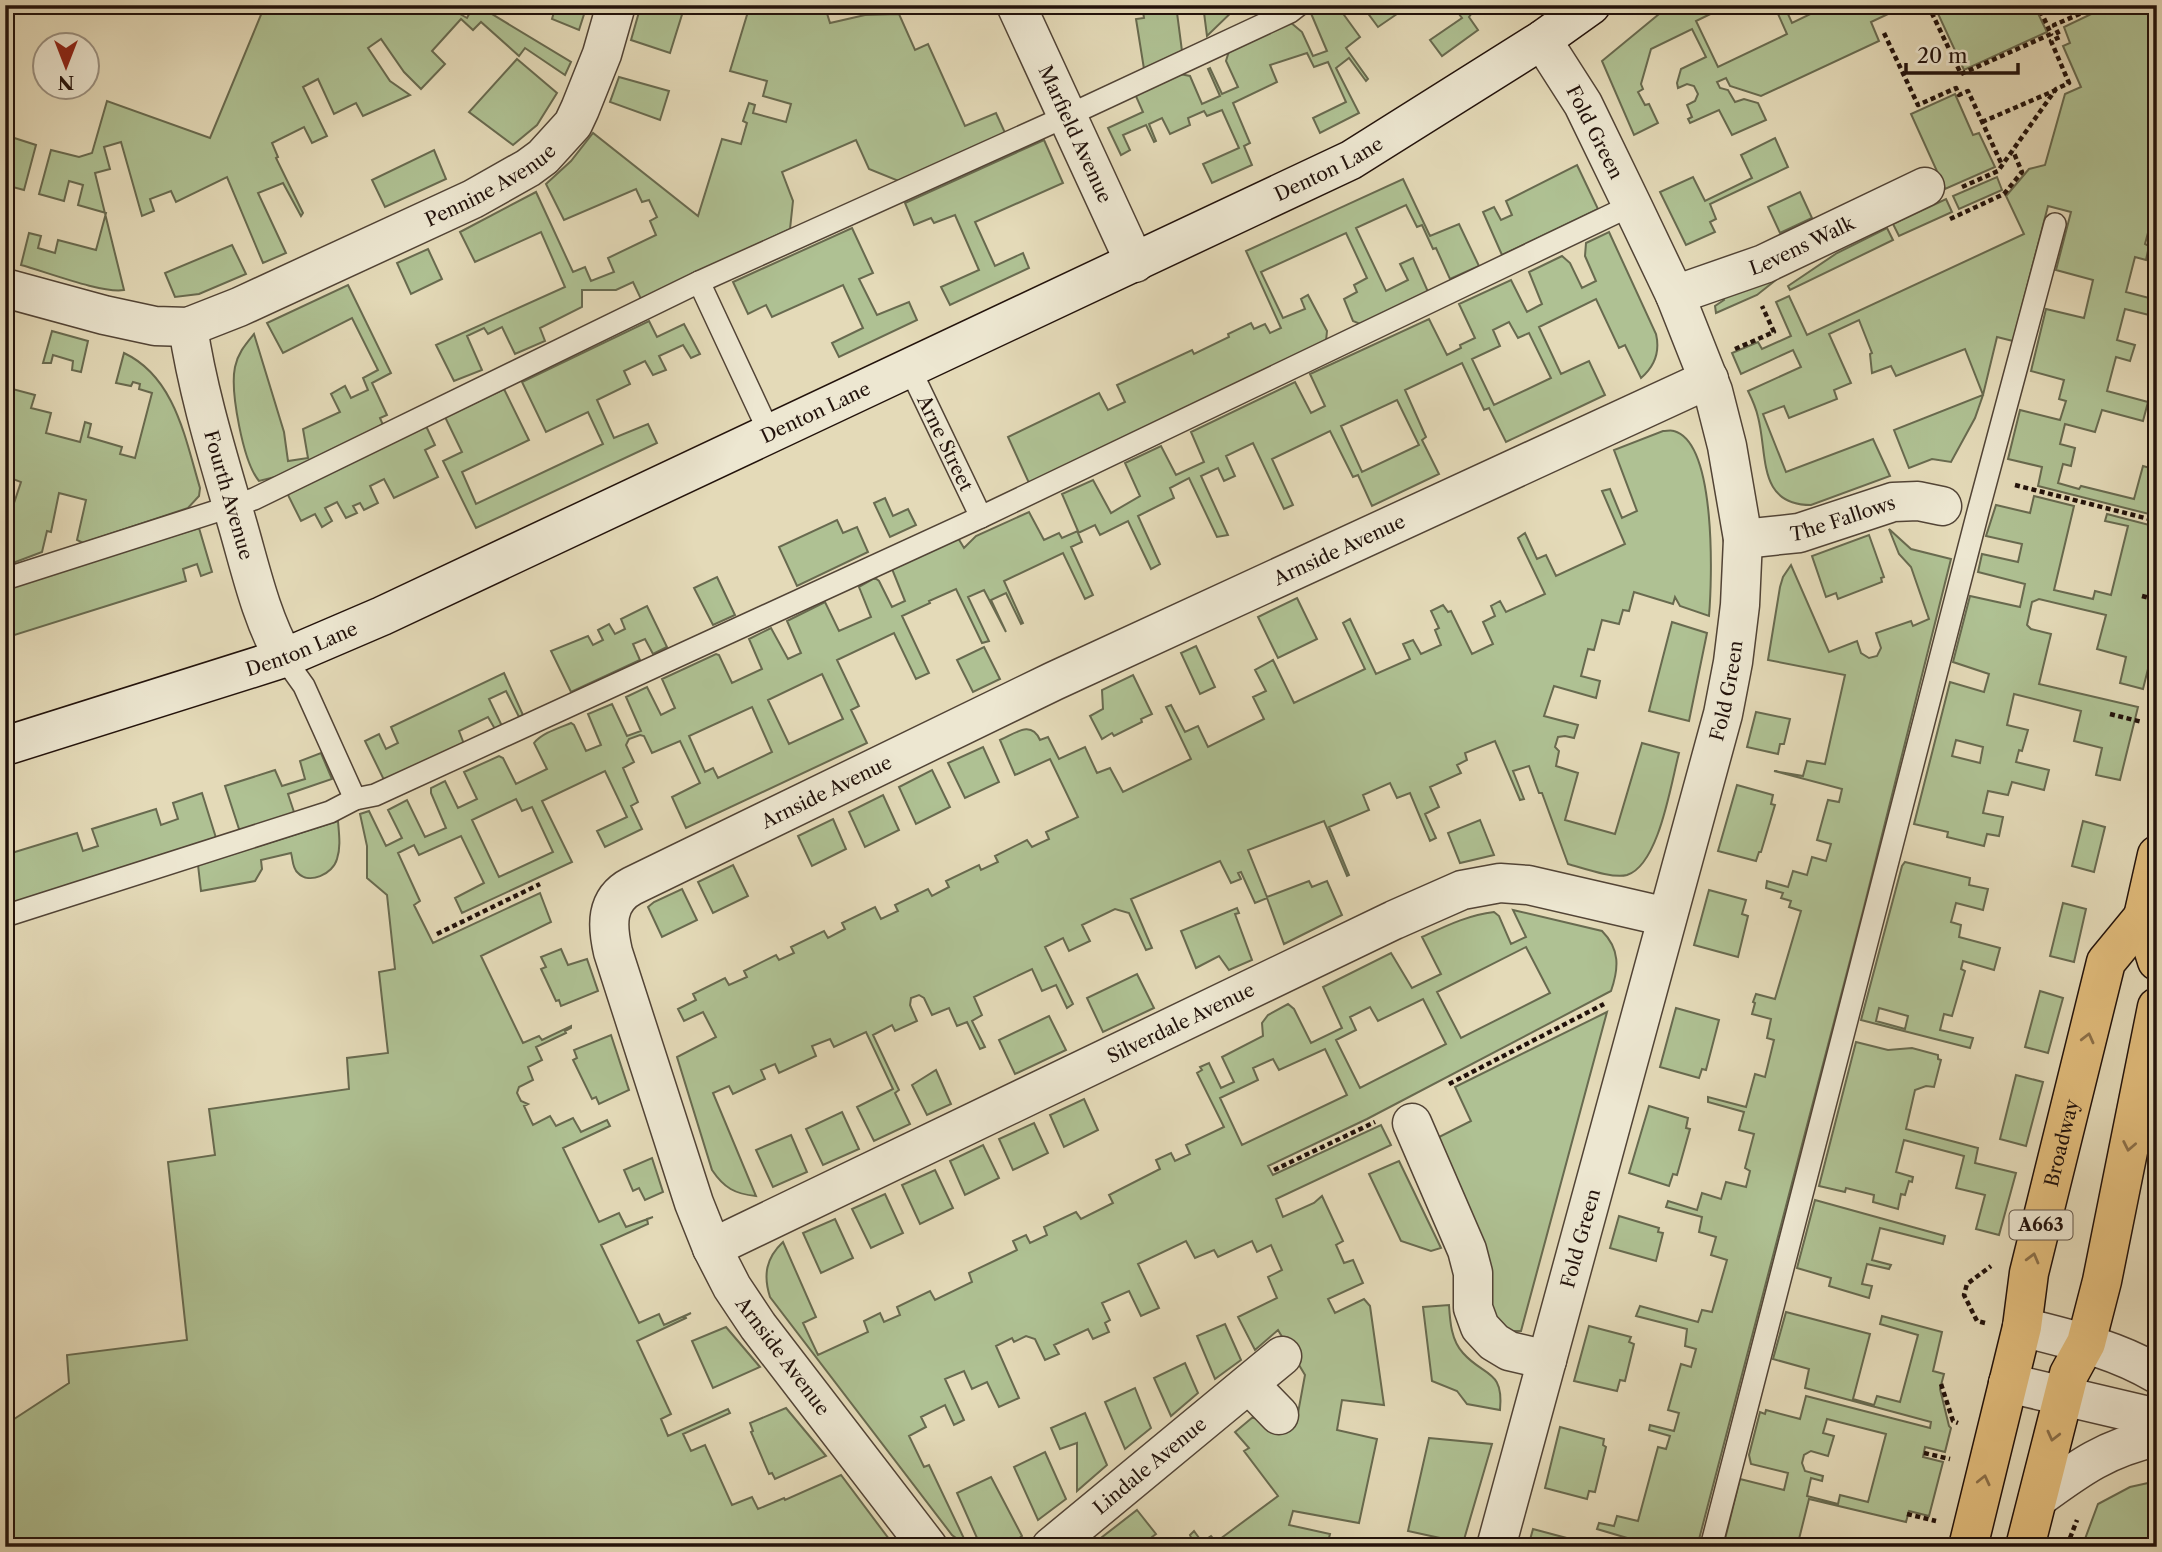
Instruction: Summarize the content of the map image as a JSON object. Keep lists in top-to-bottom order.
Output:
{
  "streets": {
    "highway": ["Broadway", "A663"],
    "street": [
      "Fold Green",
      "Marfield Avenue",
      "Denton Lane",
      "Pennine Avenue",
      "Levens Walk",
      "Fourth Avenue",
      "The Fallows",
      "Arnside Avenue",
      "Silverdale Avenue",
      "Lindale Avenue"
    ],
    "lane": ["Arne Street"]
  },
  "crossings": [
    ["Fold Green", "Denton Lane"],
    ["Fold Green", "Levens Walk"],
    ["Fold Green", "The Fallows"],
    ["Fold Green", "Arnside Avenue"],
    ["Fold Green", "Silverdale Avenue"],
    ["Marfield Avenue", "Denton Lane"],
    ["Denton Lane", "Arne Street"],
    ["Denton Lane", "Fourth Avenue"],
    ["Pennine Avenue", "Fourth Avenue"],
    ["Arnside Avenue", "Silverdale Avenue"]
  ],
  "scale_bar": "20 m",
  "north": "bottom"
}
